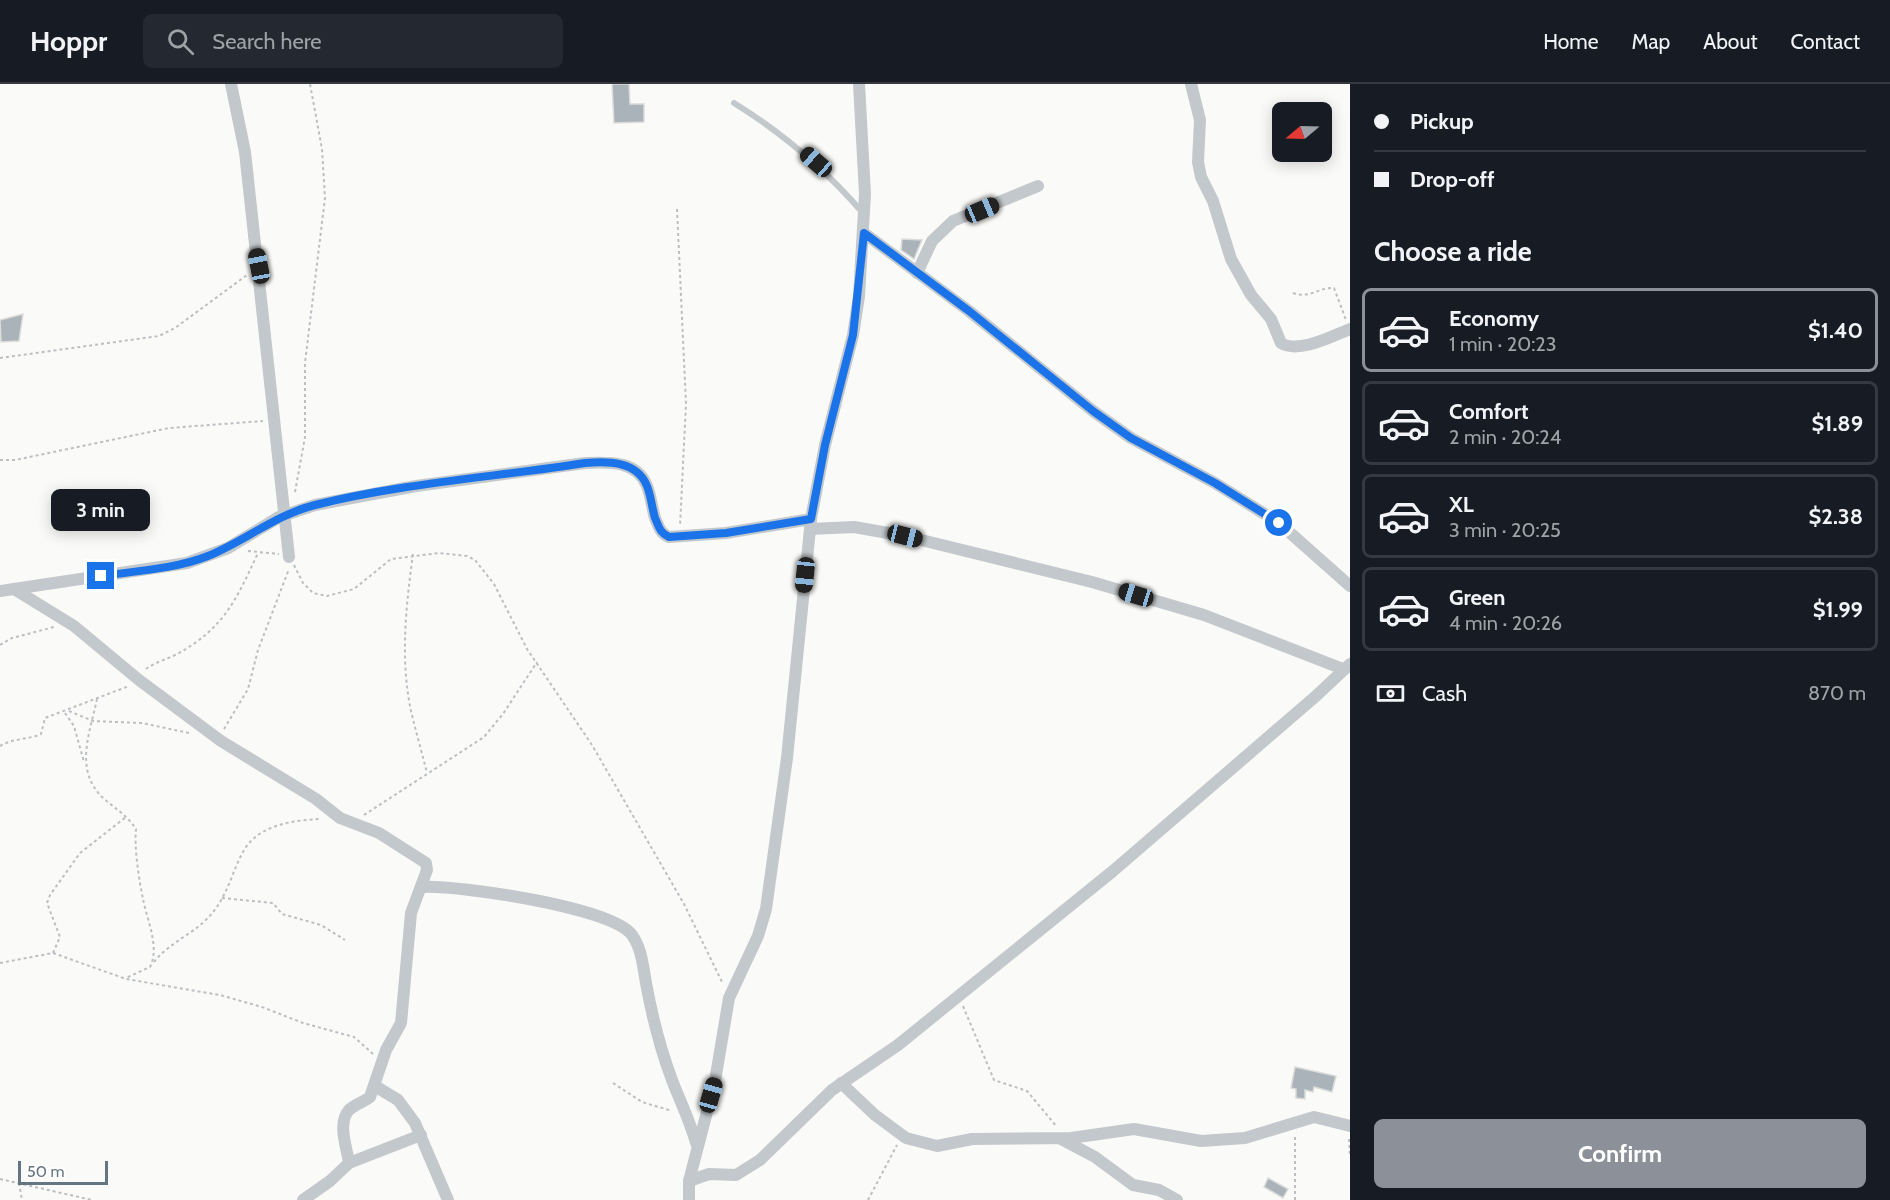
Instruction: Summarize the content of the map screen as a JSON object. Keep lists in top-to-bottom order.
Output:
{
  "scale_bar": "50 m",
  "north": "left",
  "page": {
    "header": "Hoppr",
    "search": "Search here",
    "nav": [
      "Home",
      "Map",
      "About",
      "Contact"
    ],
    "banner": ["Pickup", "Drop-off"],
    "heading": "Choose a ride",
    "list": [
      {
        "name": "Economy",
        "note": "1 min · 20:23",
        "value": "$1.40"
      },
      {
        "name": "Comfort",
        "note": "2 min · 20:24",
        "value": "$1.89"
      },
      {
        "name": "XL",
        "note": "3 min · 20:25",
        "value": "$2.38"
      },
      {
        "name": "Green",
        "note": "4 min · 20:26",
        "value": "$1.99"
      }
    ],
    "bubble": "3 min",
    "pay": ["Cash", "870 m"],
    "buttons": "Confirm",
    "scale": "50 m"
  }
}
